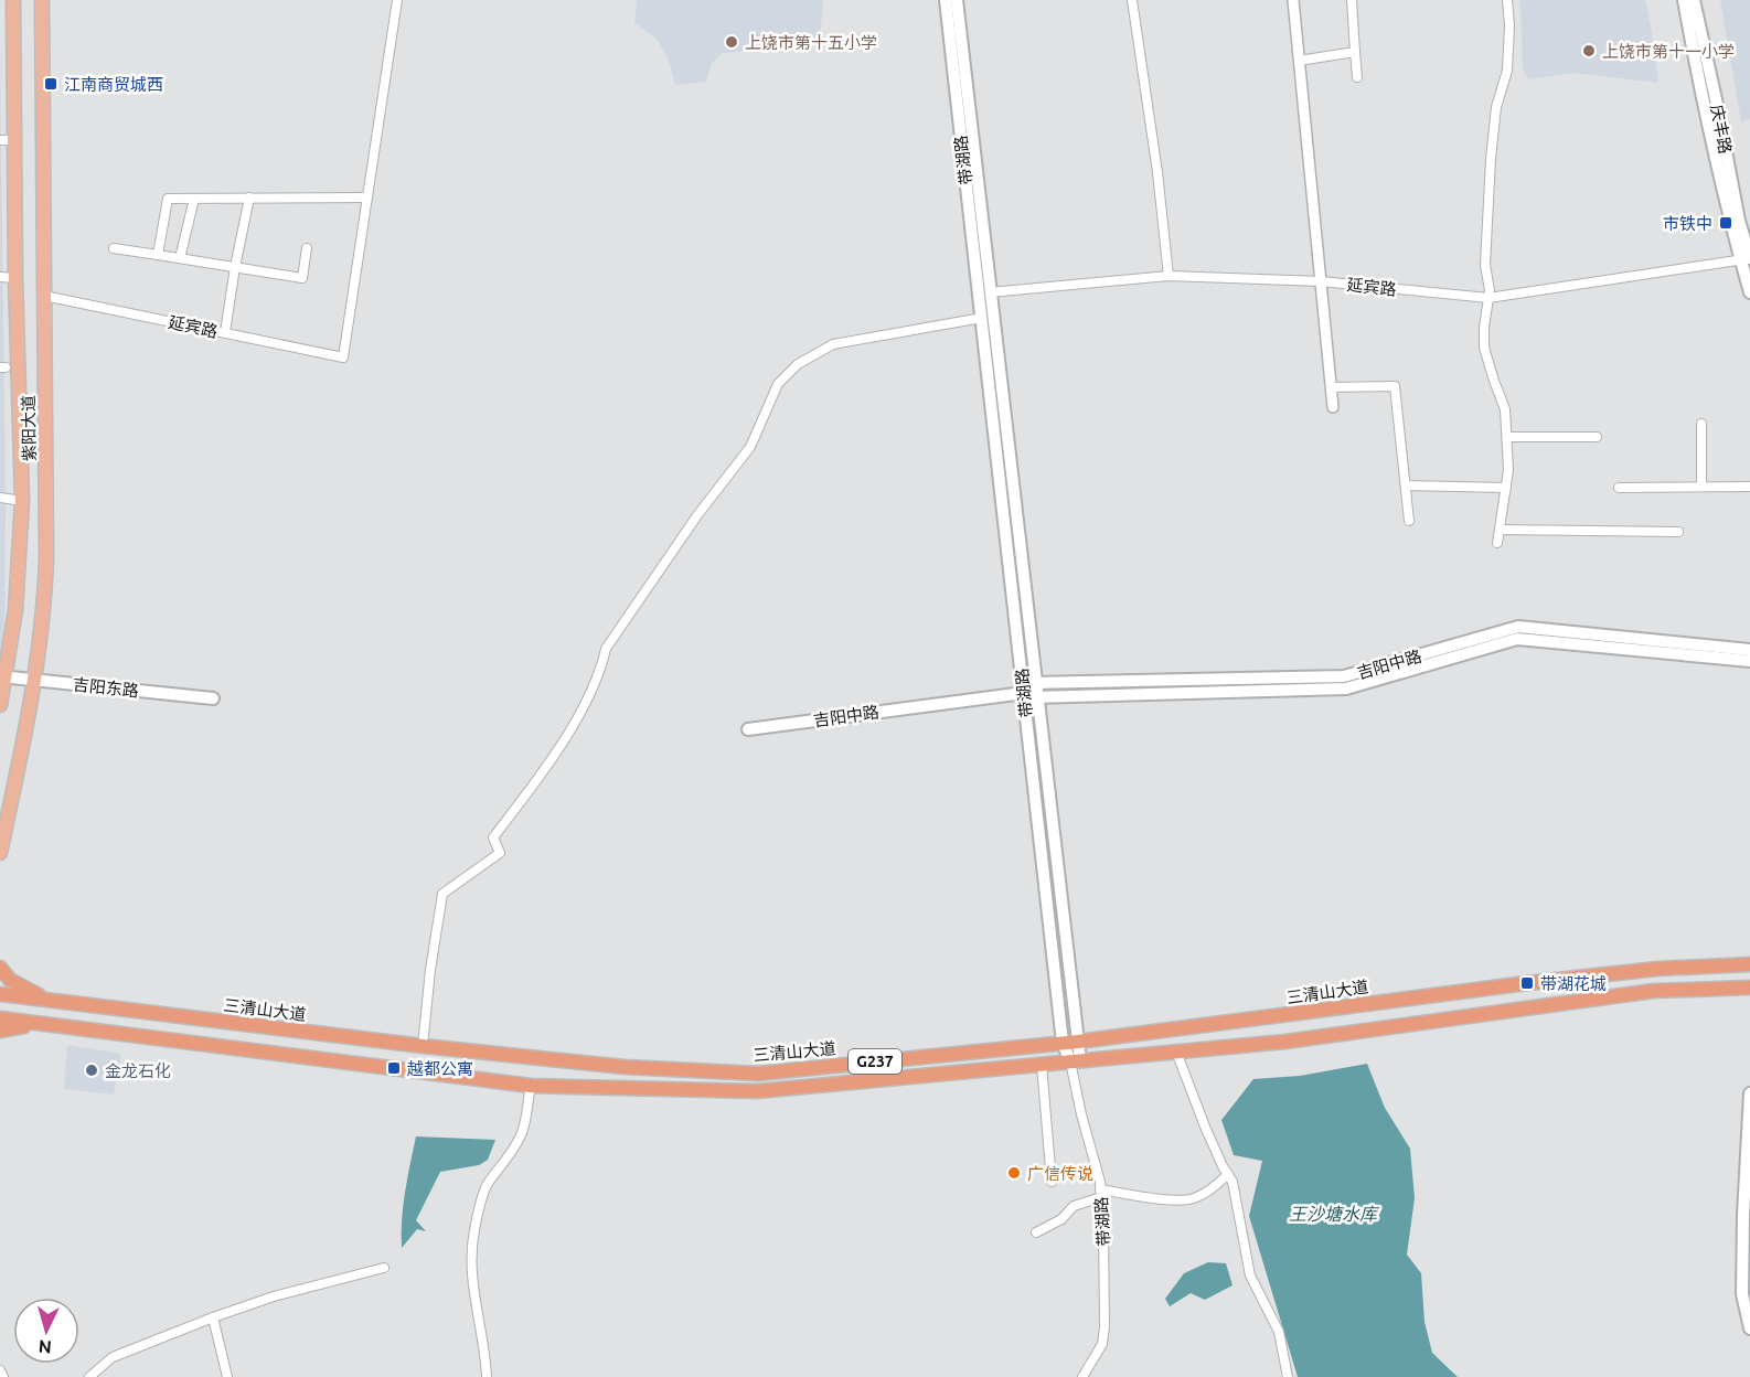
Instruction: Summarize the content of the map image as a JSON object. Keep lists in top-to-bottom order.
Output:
{
  "streets": {
    "highway": ["三清山大道", "G237"],
    "main road": [
      "庆丰路",
      "带湖路",
      "紫阳大道",
      "吉阳中路",
      "吉阳东路"
    ],
    "street": ["延宾路"]
  },
  "crossings": [
    ["庆丰路", "延宾路"],
    ["带湖路", "延宾路"],
    ["带湖路", "吉阳中路"],
    ["带湖路", "三清山大道"],
    ["带湖路", "G237"],
    ["延宾路", "紫阳大道"],
    ["紫阳大道", "吉阳东路"]
  ],
  "water": ["王沙塘水库"],
  "places": {
    "other": [
      "上饶市第十五小学",
      "上饶市第十一小学",
      "金龙石化",
      "广信传说"
    ],
    "transit": [
      "江南商贸城西",
      "市铁中",
      "带湖花城",
      "越都公寓"
    ]
  },
  "north": "bottom"
}
